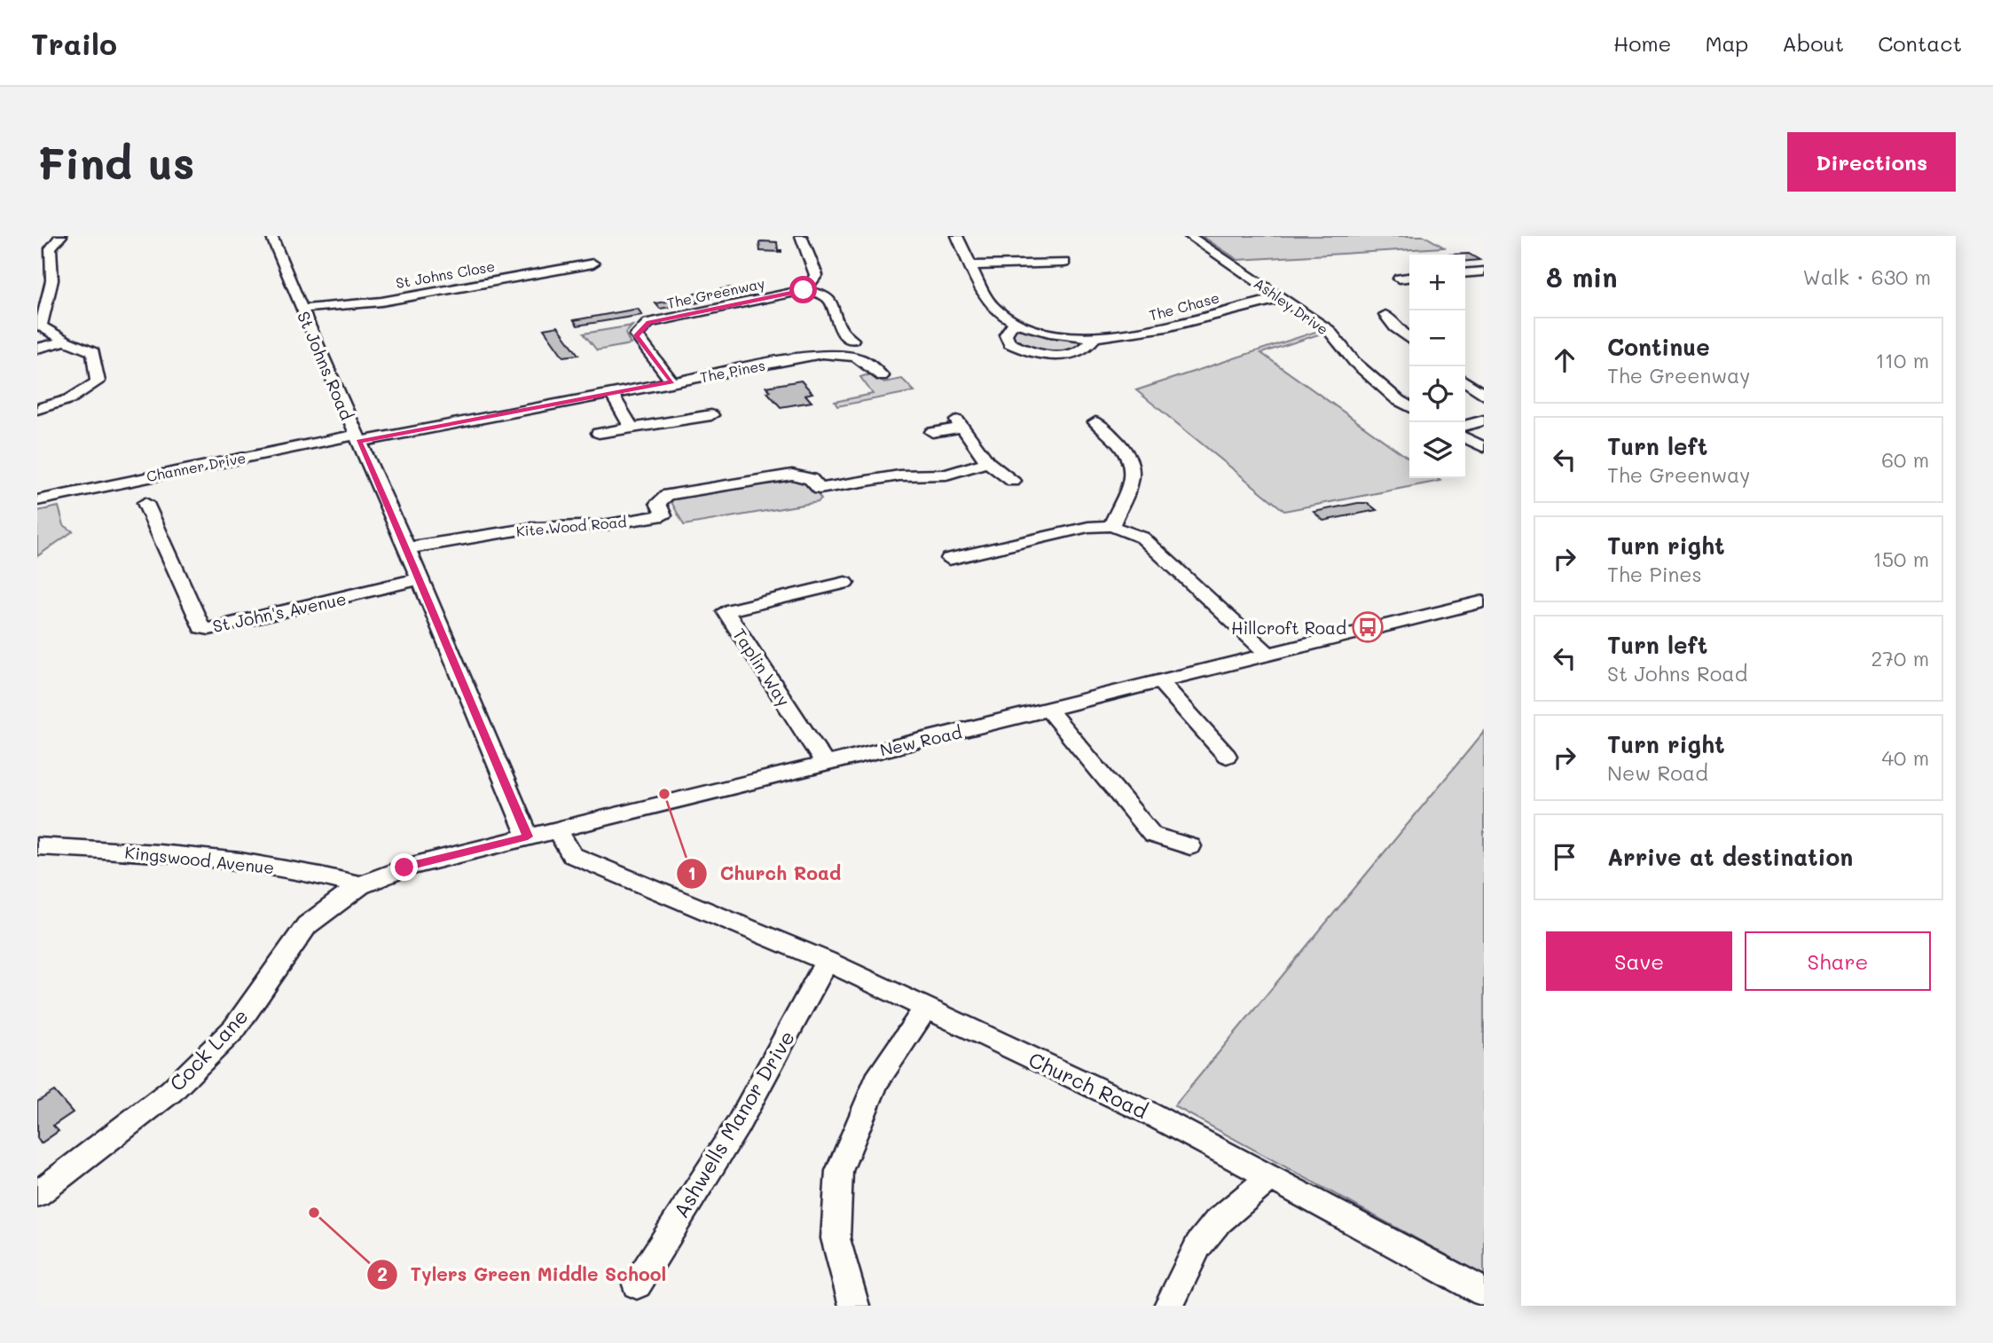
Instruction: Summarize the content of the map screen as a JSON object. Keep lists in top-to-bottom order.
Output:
{
  "streets": {
    "street": [
      "St Johns Close",
      "The Greenway",
      "The Chase",
      "Ashley Drive",
      "St Johns Road",
      "The Pines",
      "Channer Drive",
      "Kite Wood Road",
      "St John's Avenue",
      "Taplin Way",
      "New Road",
      "Kingswood Avenue",
      "Cock Lane",
      "Church Road",
      "Ashwells Manor Drive"
    ]
  },
  "crossings": [
    ["St Johns Close", "St Johns Road"],
    ["The Greenway", "The Pines"],
    ["The Chase", "Ashley Drive"],
    ["St Johns Road", "The Pines"],
    ["St Johns Road", "Channer Drive"],
    ["St Johns Road", "Kite Wood Road"],
    ["St Johns Road", "St John's Avenue"],
    ["St Johns Road", "New Road"],
    ["The Pines", "Channer Drive"],
    ["Taplin Way", "New Road"],
    ["New Road", "Kingswood Avenue"],
    ["New Road", "Cock Lane"],
    ["New Road", "Church Road"],
    ["Kingswood Avenue", "Cock Lane"],
    ["Church Road", "Ashwells Manor Drive"]
  ],
  "places": {
    "bus stop": ["Hillcroft Road"],
    "other": ["Church Road", "Tylers Green Middle School"]
  },
  "page": {
    "header": "Trailo",
    "nav": [
      "Home",
      "Map",
      "About",
      "Contact"
    ],
    "buttons": [
      "Directions",
      ["Save", "Share"]
    ],
    "title": "Find us",
    "heading": ["8 min", "Walk · 630 m"],
    "map_buttons": ["+", "−"],
    "list": [
      ["Continue", "The Greenway", "110 m"],
      ["Turn left", "The Greenway", "60 m"],
      ["Turn right", "The Pines", "150 m"],
      ["Turn left", "St Johns Road", "270 m"],
      ["Turn right", "New Road", "40 m"],
      "Arrive at destination"
    ]
  }
}
